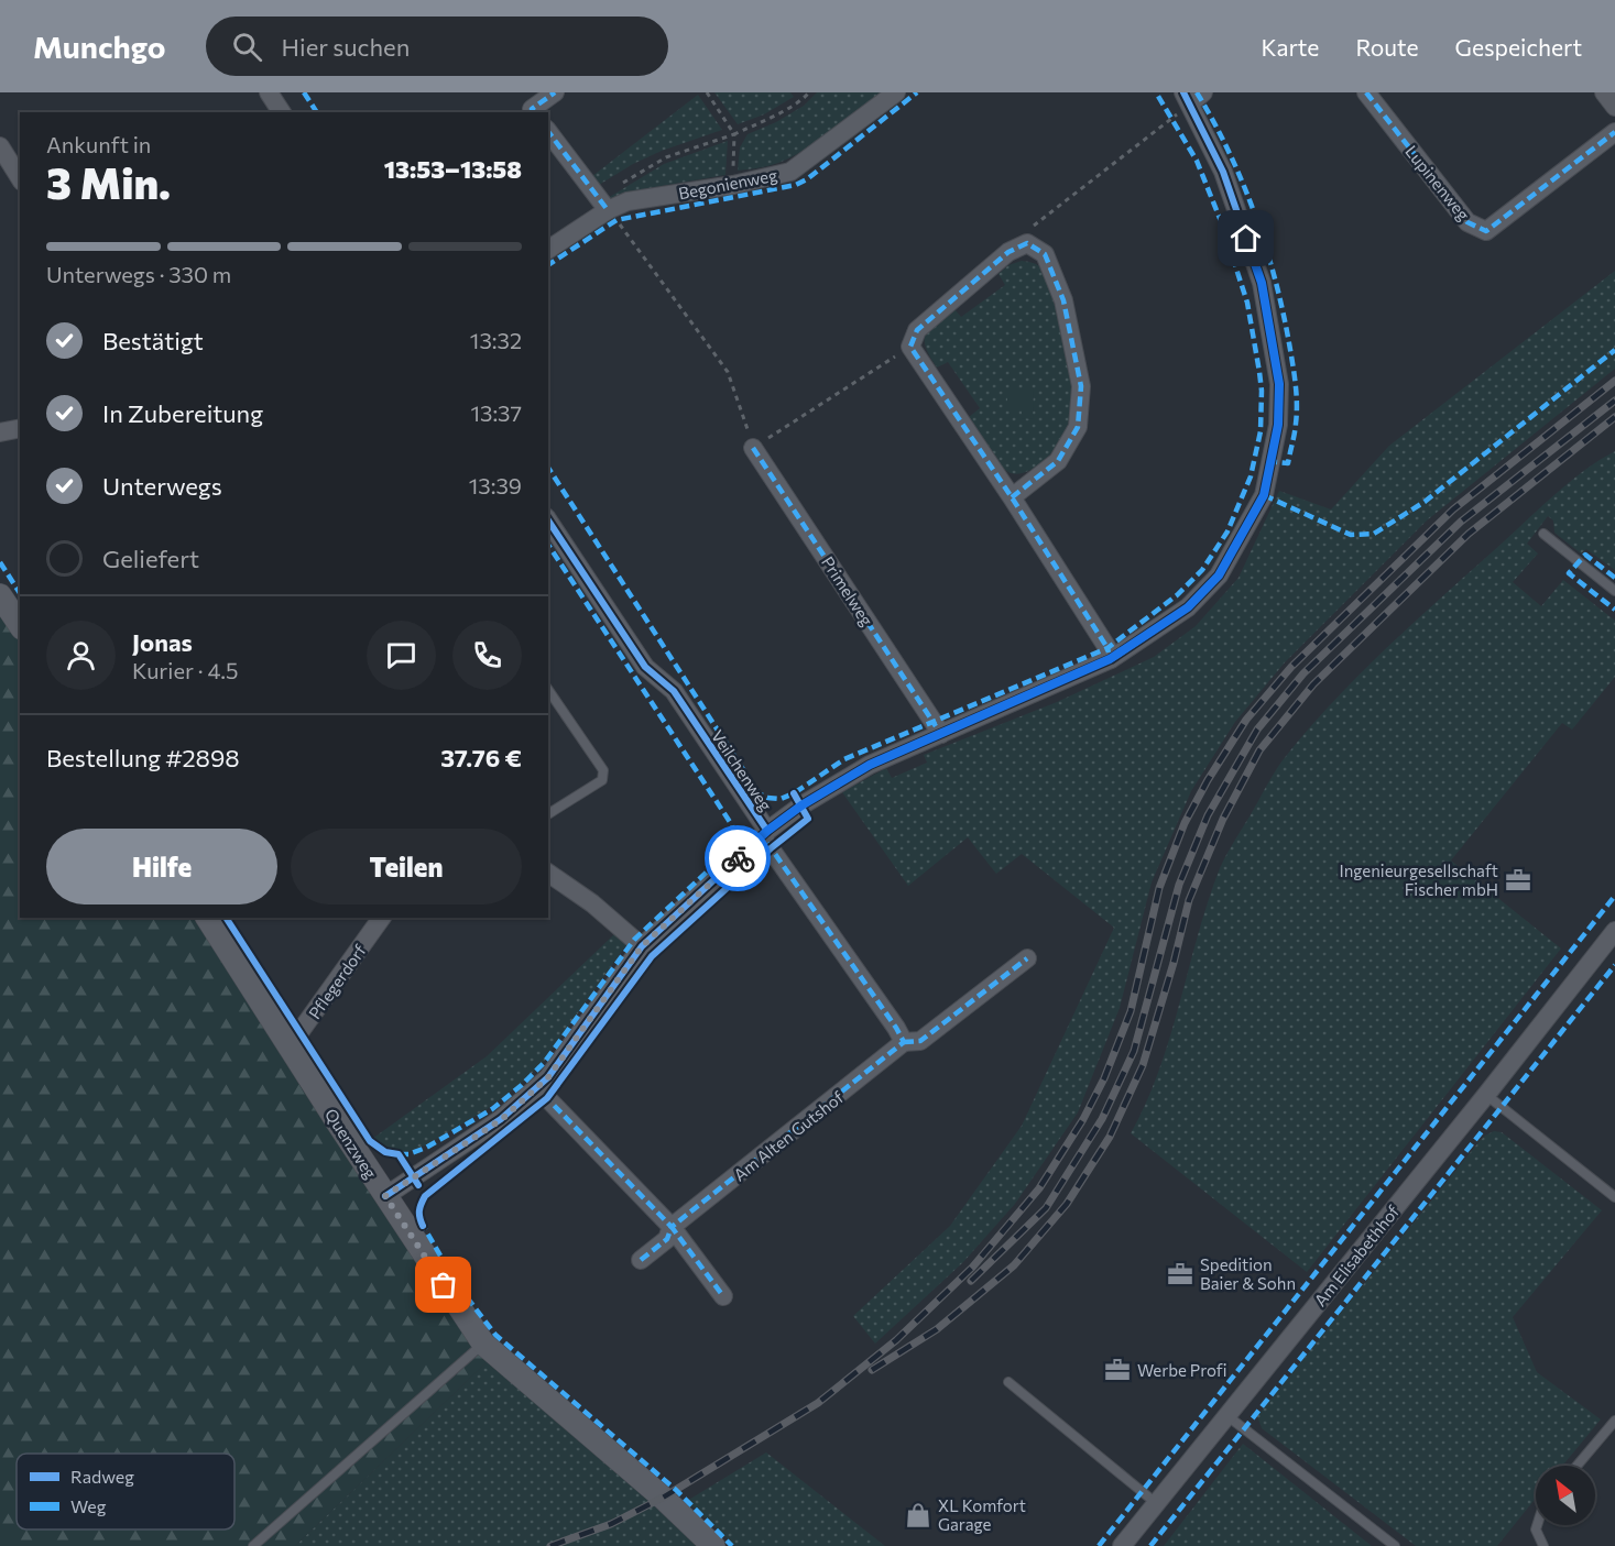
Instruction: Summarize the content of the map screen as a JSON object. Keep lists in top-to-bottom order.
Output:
{
  "streets": {
    "street": [
      "Lupinenweg",
      "Begonienweg",
      "Primelweg",
      "Veilchenweg",
      "Pflegerdorf",
      "Am Alten Gutshof",
      "Quenzweg",
      "Am Elisabethhof"
    ]
  },
  "crossings": [
    ["Veilchenweg", "Quenzweg"],
    ["Pflegerdorf", "Quenzweg"]
  ],
  "places": {
    "office": ["Ingenieurgesellschaft Fischer mbH", "Spedition Baier & Sohn", "Werbe Profi"],
    "shop": ["XL Komfort Garage"]
  },
  "legend": ["Radweg", "Weg"],
  "north": "top left",
  "page": {
    "header": "Munchgo",
    "search": "Hier suchen",
    "nav": ["Karte", "Route", "Gespeichert"],
    "heading": ["3 Min.", "Ankunft in", "13:53–13:58"],
    "panel": [
      "Jonas",
      "Kurier · 4.5",
      "Bestellung #2898",
      "37.76 €"
    ],
    "bar": "Unterwegs · 330 m",
    "list": [
      ["Bestätigt", "13:32"],
      ["In Zubereitung", "13:37"],
      ["Unterwegs", "13:39"],
      "Geliefert"
    ],
    "buttons": ["Hilfe", "Teilen"]
  }
}
